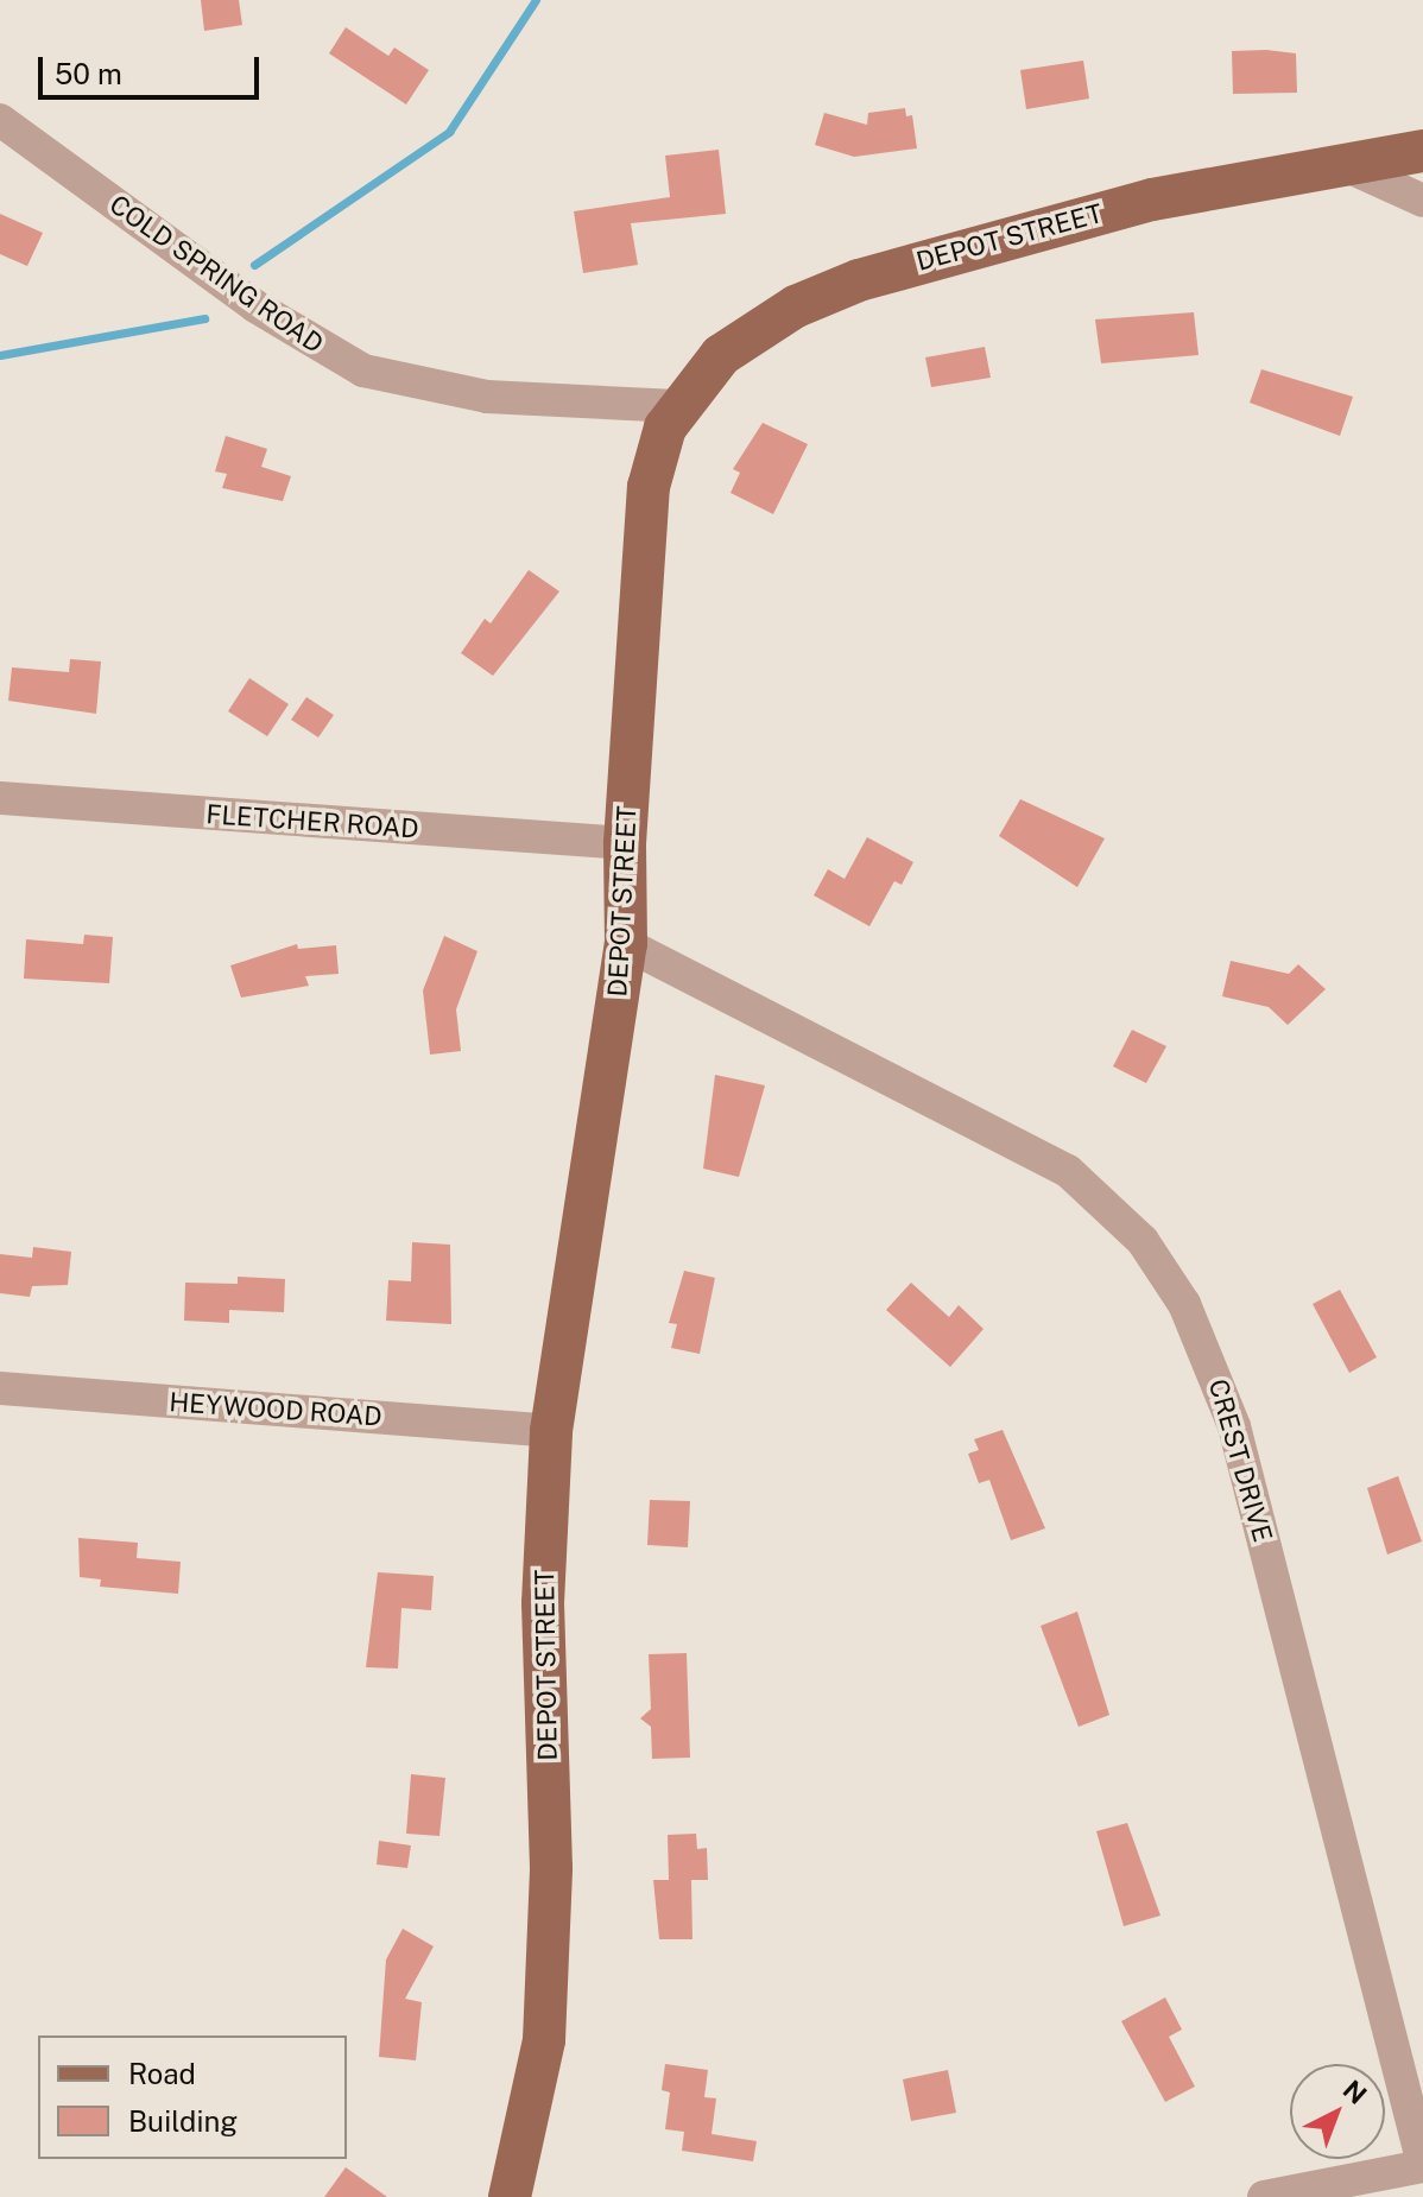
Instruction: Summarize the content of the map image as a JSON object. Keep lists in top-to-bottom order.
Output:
{
  "streets": {
    "main road": ["DEPOT STREET"],
    "street": [
      "COLD SPRING ROAD",
      "FLETCHER ROAD",
      "HEYWOOD ROAD",
      "CREST DRIVE"
    ]
  },
  "crossings": [
    ["DEPOT STREET", "COLD SPRING ROAD"],
    ["DEPOT STREET", "FLETCHER ROAD"],
    ["DEPOT STREET", "HEYWOOD ROAD"],
    ["DEPOT STREET", "CREST DRIVE"]
  ],
  "legend": ["Road", "Building"],
  "scale_bar": "50 m",
  "north": "top right"
}
